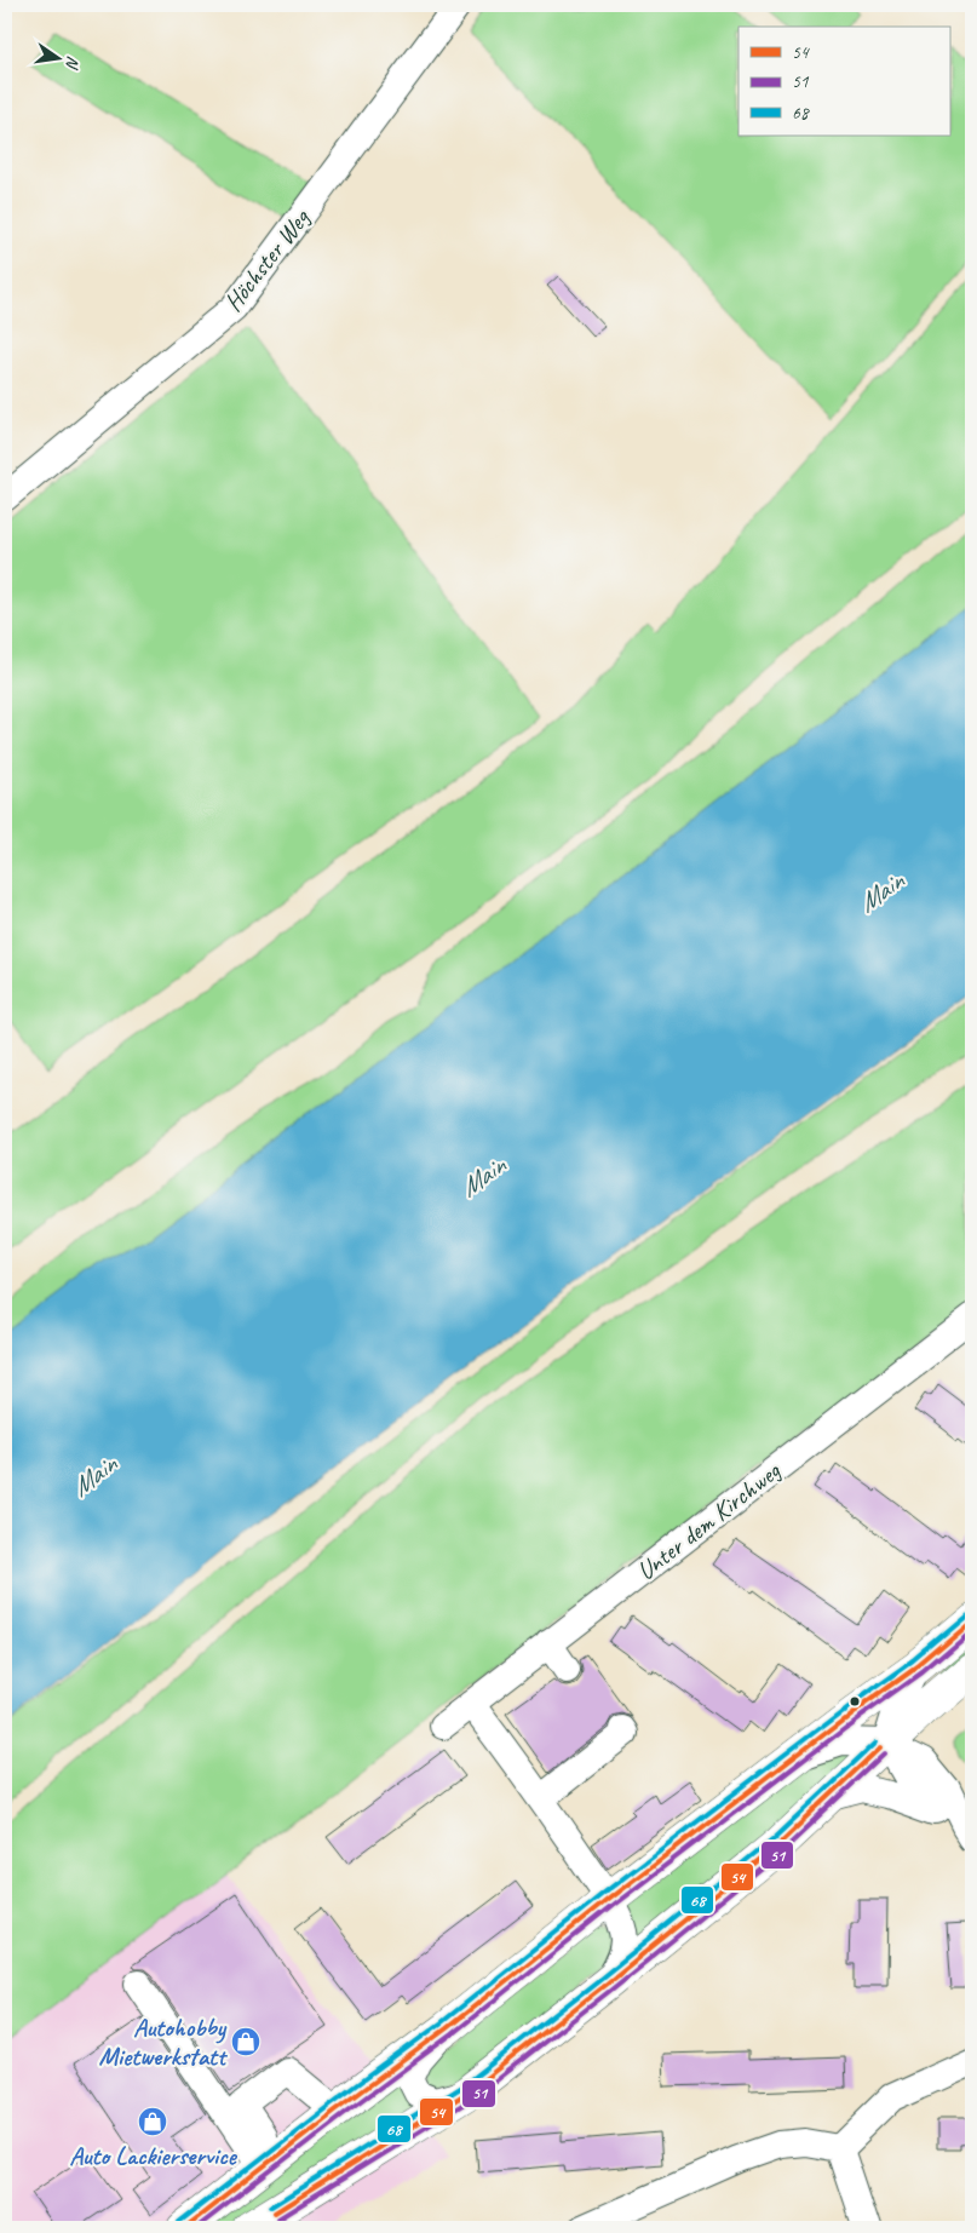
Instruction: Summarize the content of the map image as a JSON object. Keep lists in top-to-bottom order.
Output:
{
  "streets": {
    "street": ["Höchster Weg", "Unter dem Kirchweg"]
  },
  "water": ["Main"],
  "places": {
    "shop": ["Autohobby Mietwerkstatt", "Auto Lackierservice"]
  },
  "lines": ["transit line 68", "transit line 54", "transit line 51"],
  "legend": ["54", "51", "68"],
  "north": "right"
}
